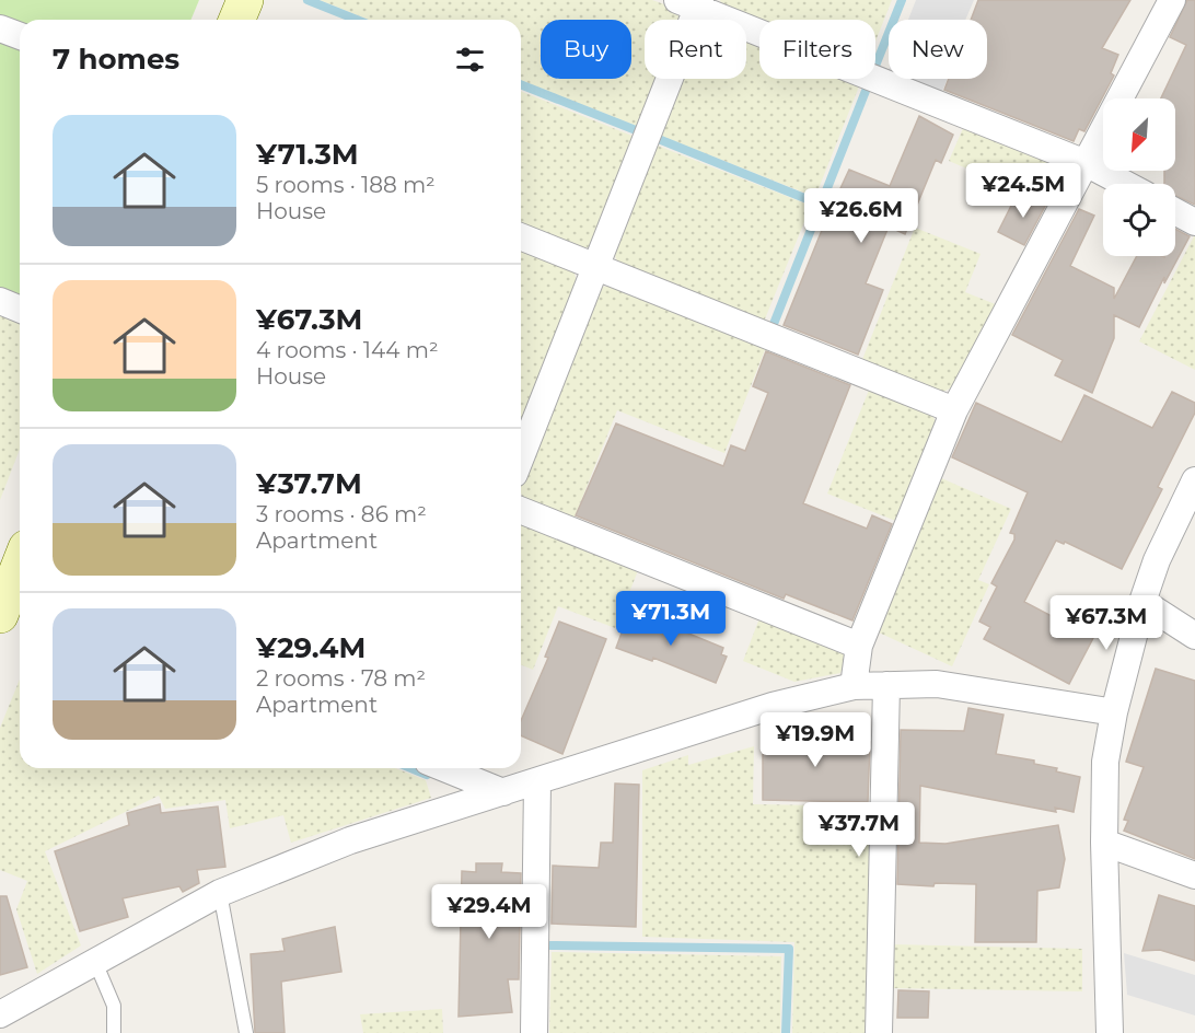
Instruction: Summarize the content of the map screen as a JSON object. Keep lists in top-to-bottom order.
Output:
{
  "north": "bottom left",
  "page": {
    "chip": [
      "Buy",
      "Rent",
      "Filters",
      "New"
    ],
    "heading": "7 homes",
    "list": [
      {
        "name": "¥71.3M",
        "note": "5 rooms · 188 m² · House"
      },
      {
        "name": "¥67.3M",
        "note": "4 rooms · 144 m² · House"
      },
      {
        "name": "¥37.7M",
        "note": "3 rooms · 86 m² · Apartment"
      },
      {
        "name": "¥29.4M",
        "note": "2 rooms · 78 m² · Apartment"
      }
    ],
    "price": [
      "¥24.5M",
      "¥26.6M",
      "¥71.3M",
      "¥67.3M",
      "¥19.9M",
      "¥37.7M",
      "¥29.4M"
    ]
  }
}
